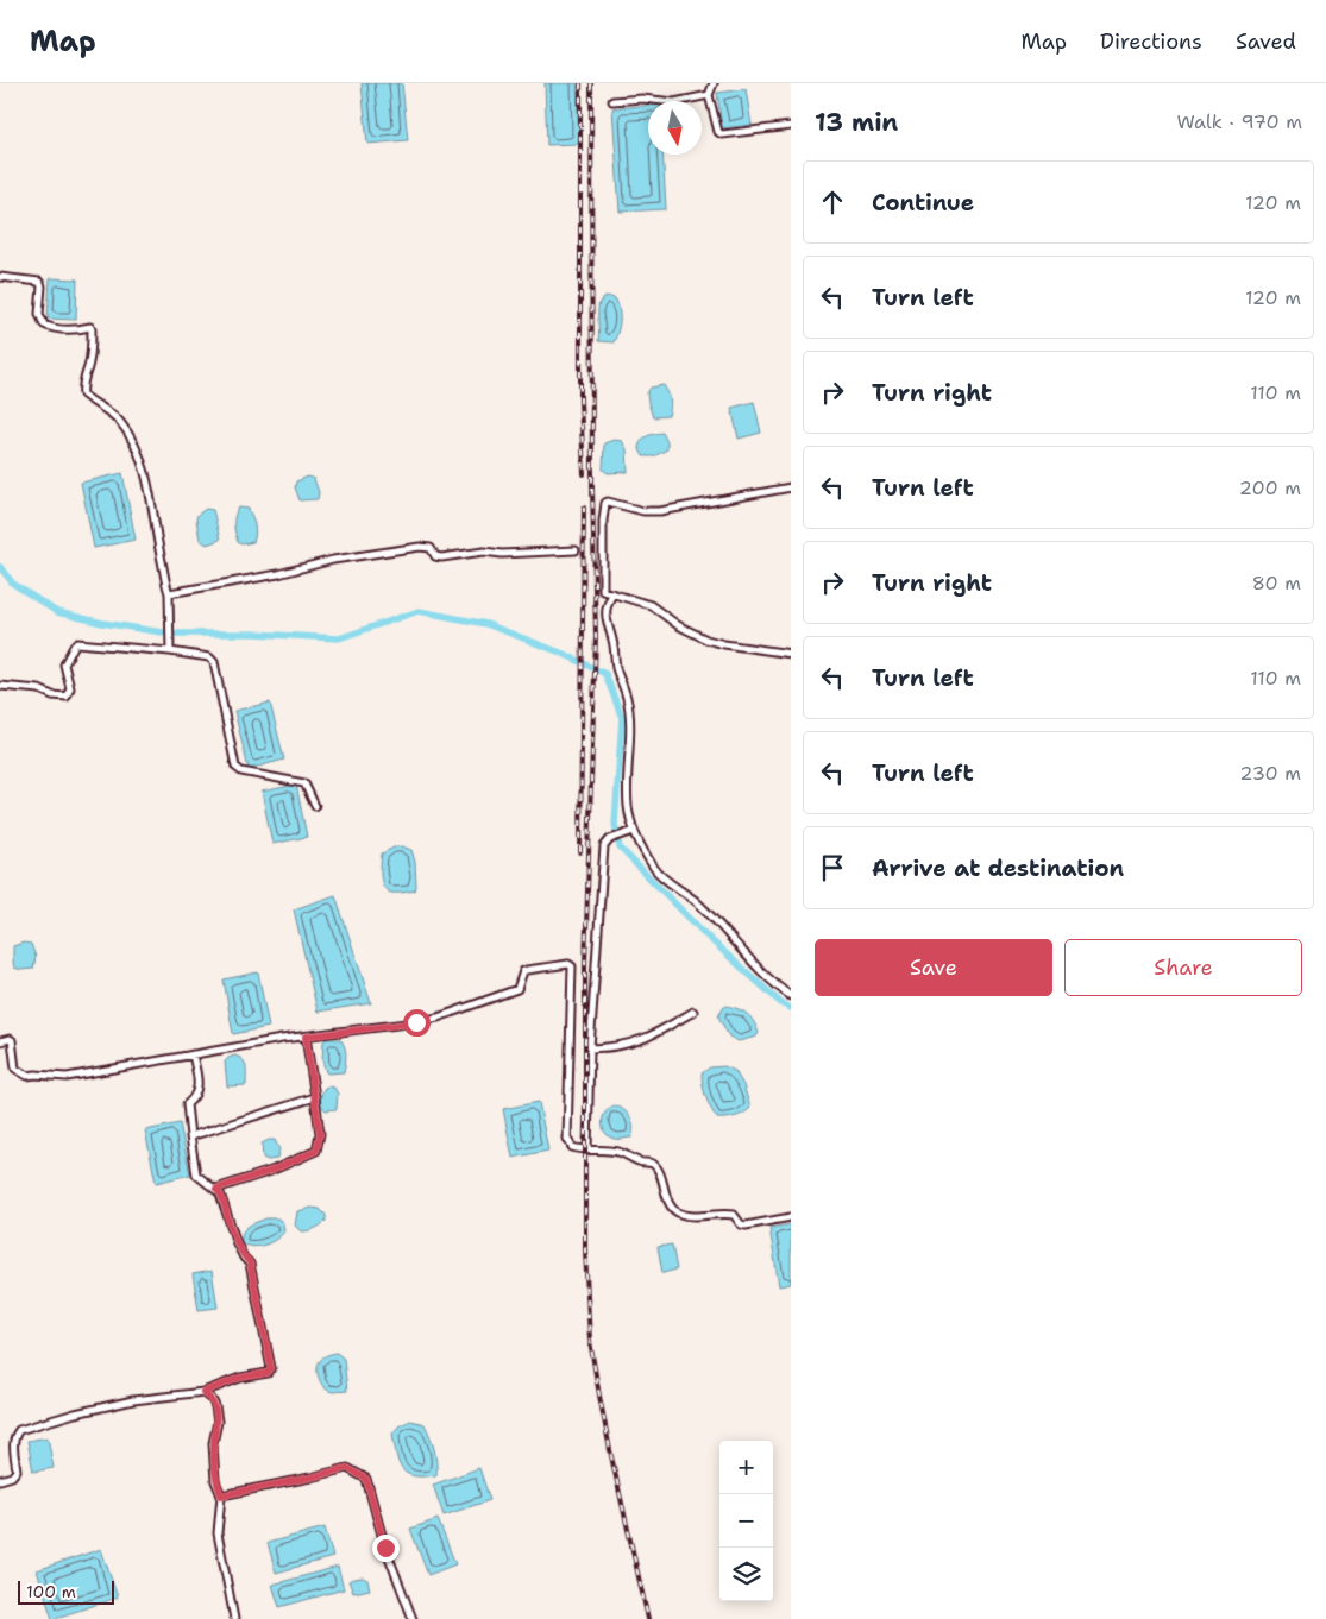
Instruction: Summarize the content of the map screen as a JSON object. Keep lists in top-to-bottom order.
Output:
{
  "scale_bar": "100 m",
  "north": "bottom",
  "page": {
    "header": "Map",
    "nav": ["Map", "Directions", "Saved"],
    "heading": ["13 min", "Walk · 970 m"],
    "list": [
      ["Continue", "120 m"],
      ["Turn left", "120 m"],
      ["Turn right", "110 m"],
      ["Turn left", "200 m"],
      ["Turn right", "80 m"],
      ["Turn left", "110 m"],
      ["Turn left", "230 m"],
      "Arrive at destination"
    ],
    "buttons": ["Save", "Share"],
    "map_buttons": ["+", "−"],
    "scale": "100 m"
  }
}
